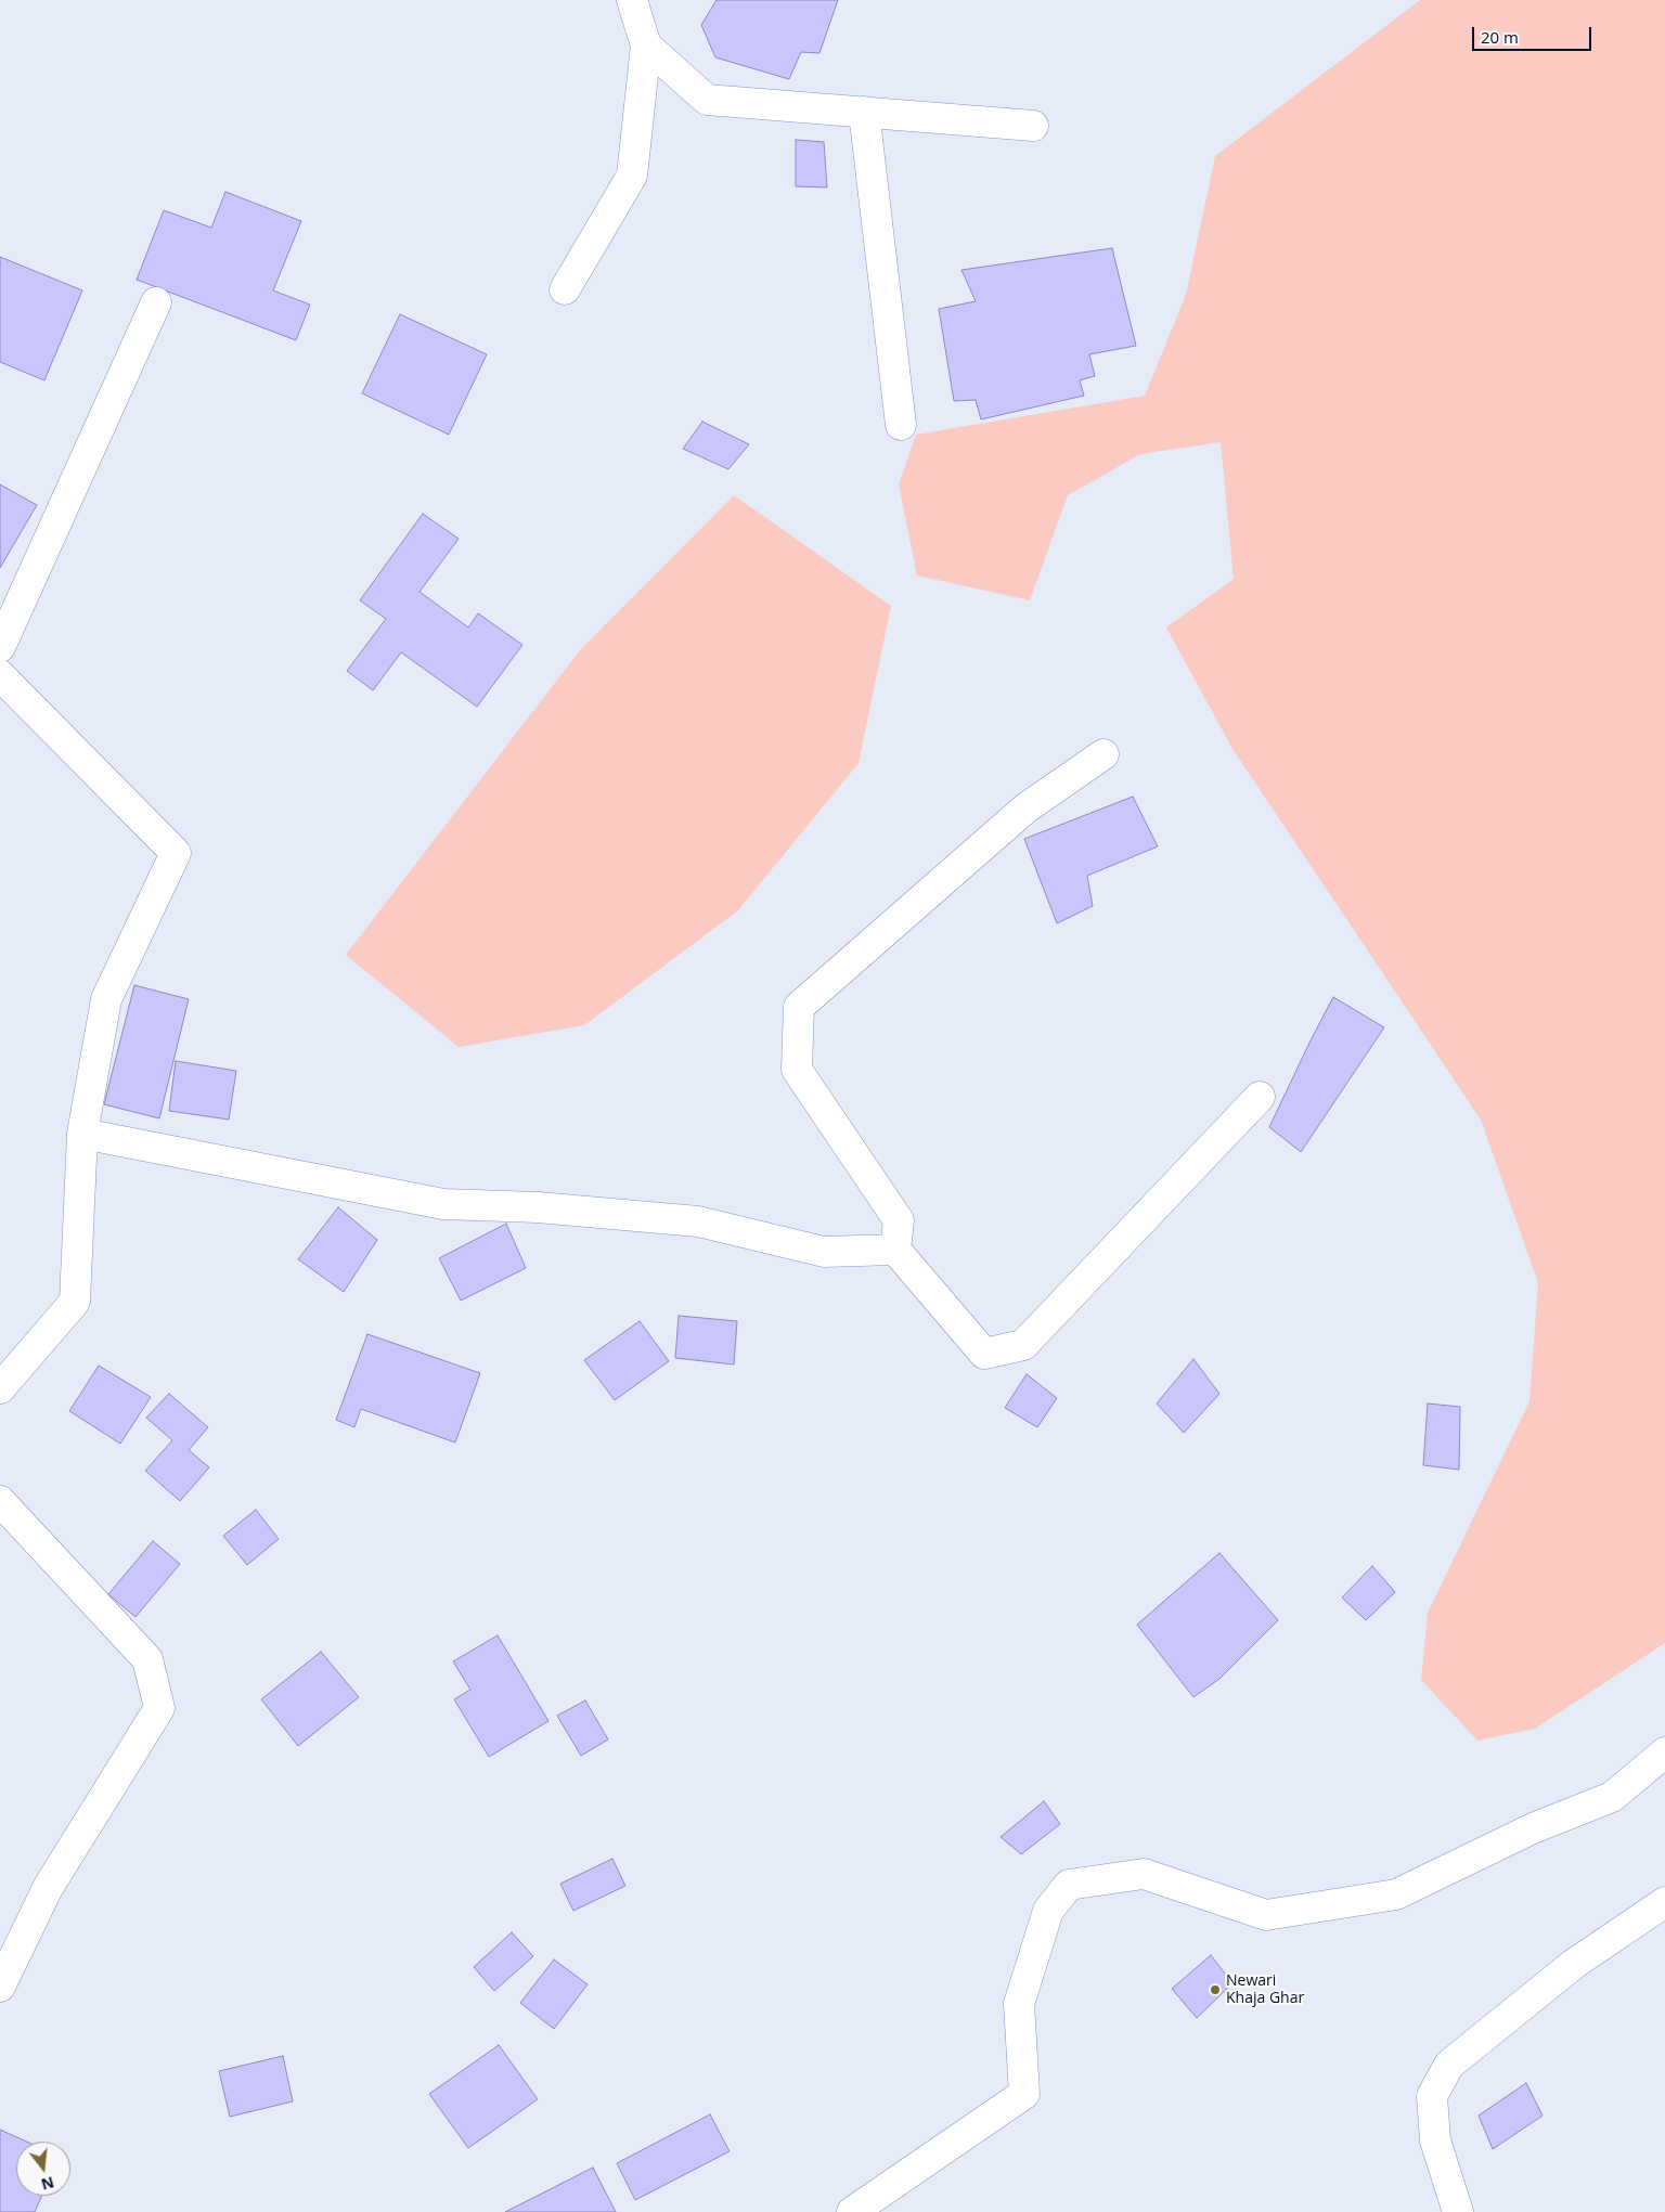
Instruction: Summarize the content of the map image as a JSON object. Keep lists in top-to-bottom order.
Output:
{
  "places": ["Newari Khaja Ghar"],
  "scale_bar": "20 m",
  "north": "bottom"
}
